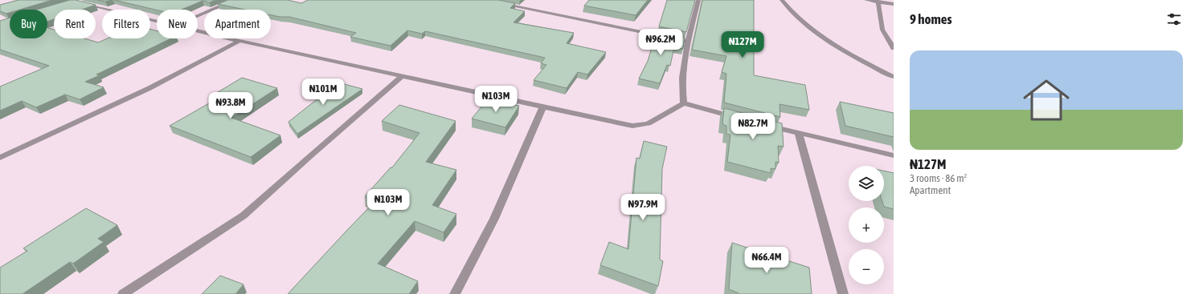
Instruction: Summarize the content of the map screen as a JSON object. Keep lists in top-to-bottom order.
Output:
{
  "page": {
    "heading": "9 homes",
    "chip": [
      "Buy",
      "Rent",
      "Filters",
      "New",
      "Apartment"
    ],
    "price": [
      "₦96.2M",
      "₦127M",
      "₦101M",
      "₦103M",
      "₦93.8M",
      "₦82.7M",
      "₦103M",
      "₦97.9M",
      "₦66.4M"
    ],
    "list": [
      {
        "name": "₦127M",
        "note": "3 rooms · 86 m² · Apartment"
      }
    ],
    "map_buttons": ["+", "−"]
  }
}
